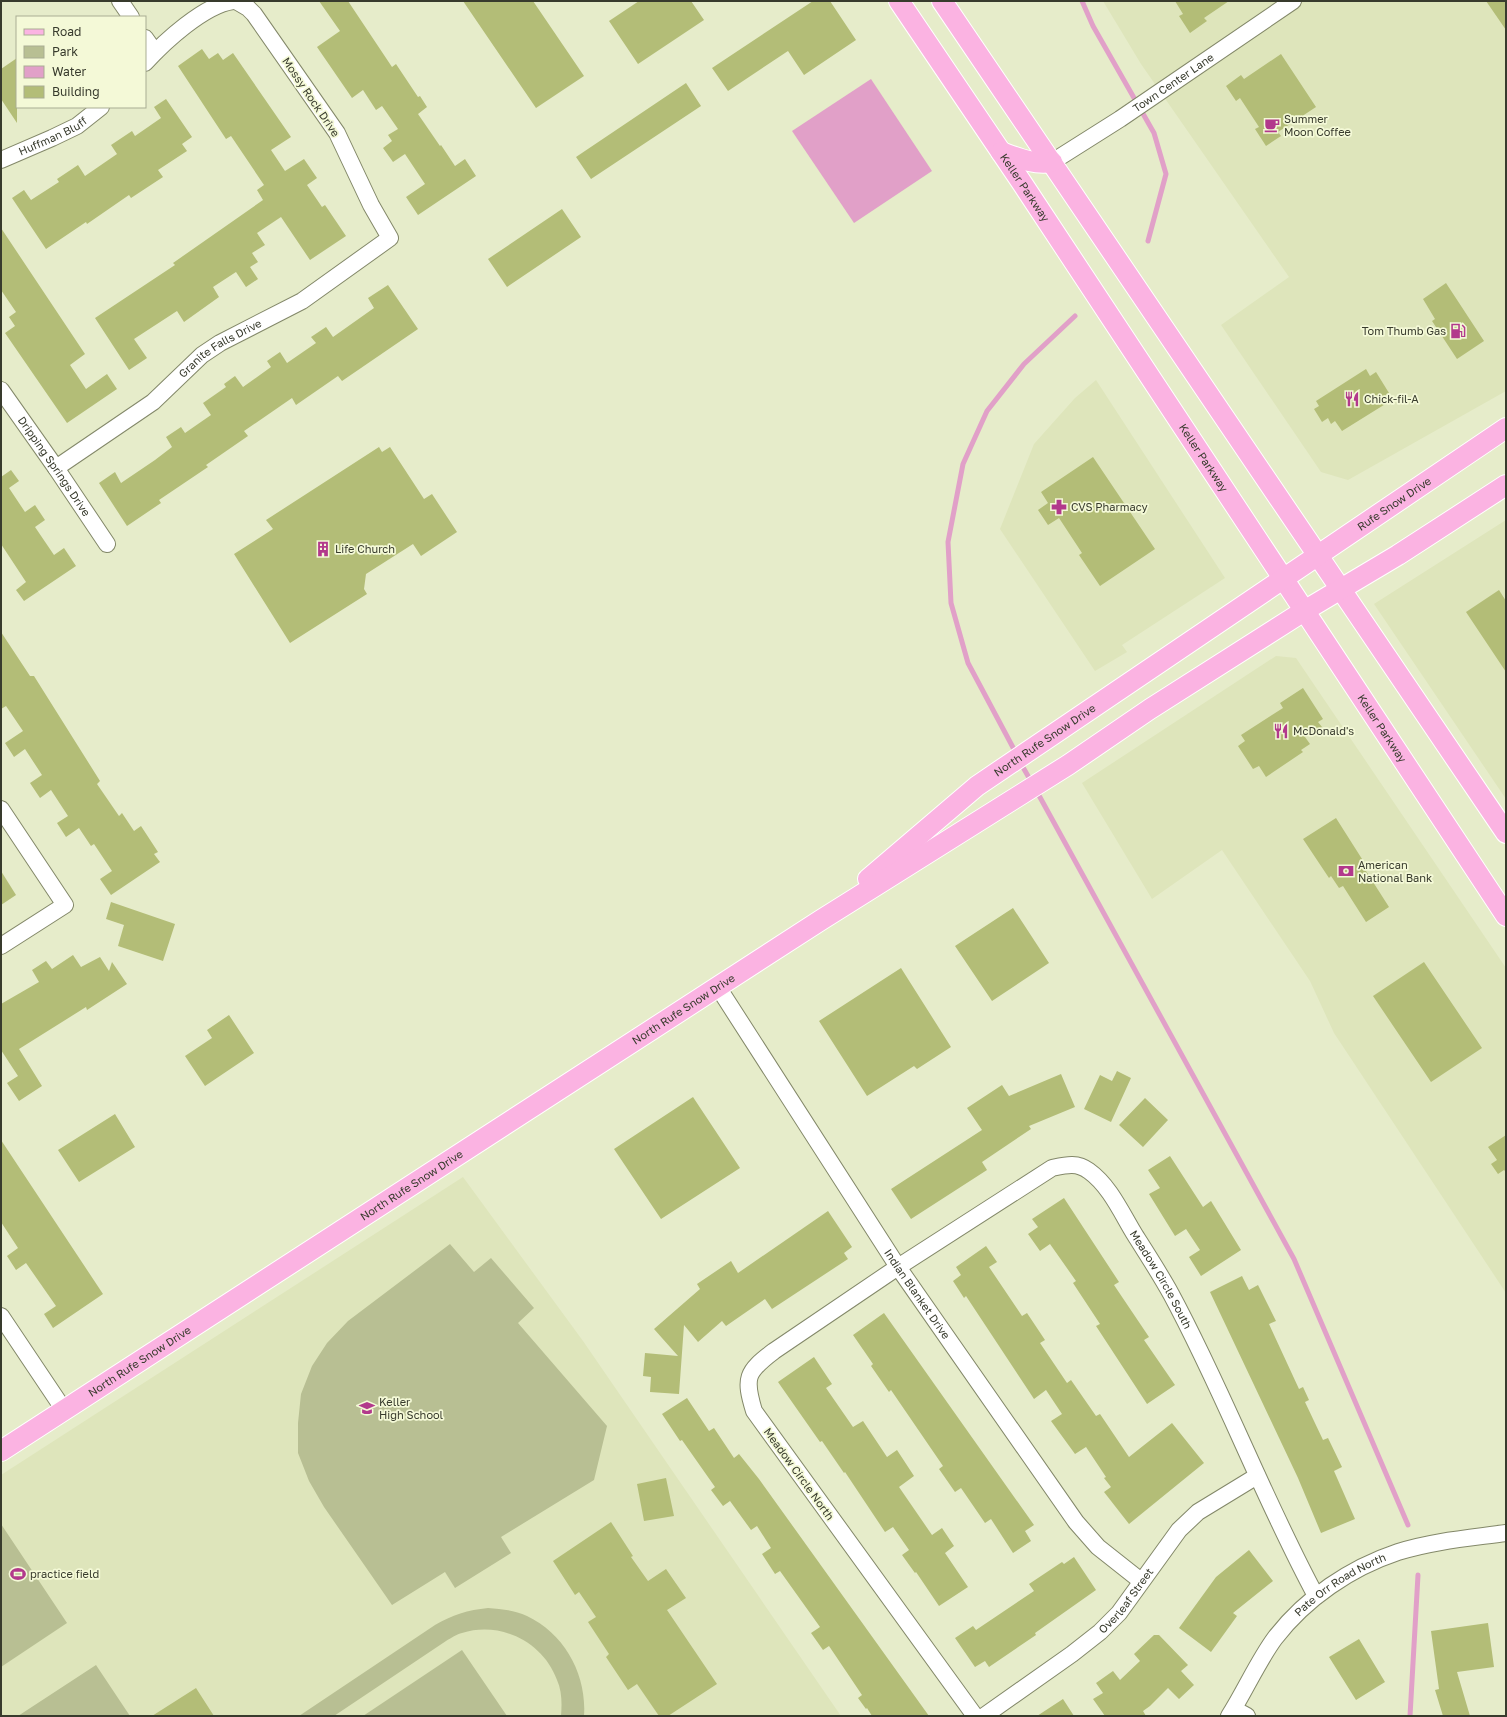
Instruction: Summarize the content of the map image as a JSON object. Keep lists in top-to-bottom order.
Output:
{
  "streets": {
    "main road": ["Keller Parkway", "Rufe Snow Drive", "North Rufe Snow Drive"],
    "street": [
      "Town Center Lane",
      "Mossy Rock Drive",
      "Huffman Bluff",
      "Granite Falls Drive",
      "Dripping Springs Drive",
      "Meadow Circle South",
      "Indian Blanket Drive",
      "Meadow Circle North",
      "Pate Orr Road North",
      "Overleaf Street"
    ]
  },
  "crossings": [
    ["Mossy Rock Drive", "Granite Falls Drive"],
    ["Keller Parkway", "Rufe Snow Drive"],
    ["Keller Parkway", "North Rufe Snow Drive"],
    ["Granite Falls Drive", "Dripping Springs Drive"],
    ["Rufe Snow Drive", "North Rufe Snow Drive"],
    ["North Rufe Snow Drive", "Indian Blanket Drive"],
    ["Meadow Circle South", "Indian Blanket Drive"],
    ["Meadow Circle South", "Meadow Circle North"],
    ["Meadow Circle South", "Pate Orr Road North"],
    ["Meadow Circle South", "Overleaf Street"],
    ["Indian Blanket Drive", "Meadow Circle North"],
    ["Indian Blanket Drive", "Overleaf Street"]
  ],
  "places": {
    "cafe": ["Summer Moon Coffee"],
    "fuel station": ["Tom Thumb Gas"],
    "restaurant": ["Chick-fil-A", "McDonald's"],
    "pharmacy": ["CVS Pharmacy"],
    "building": ["Life Church"],
    "bank": ["American National Bank"],
    "school or university": ["Keller High School"],
    "sports": ["practice field"]
  },
  "legend": [
    "Road",
    "Park",
    "Water",
    "Building"
  ]
}
